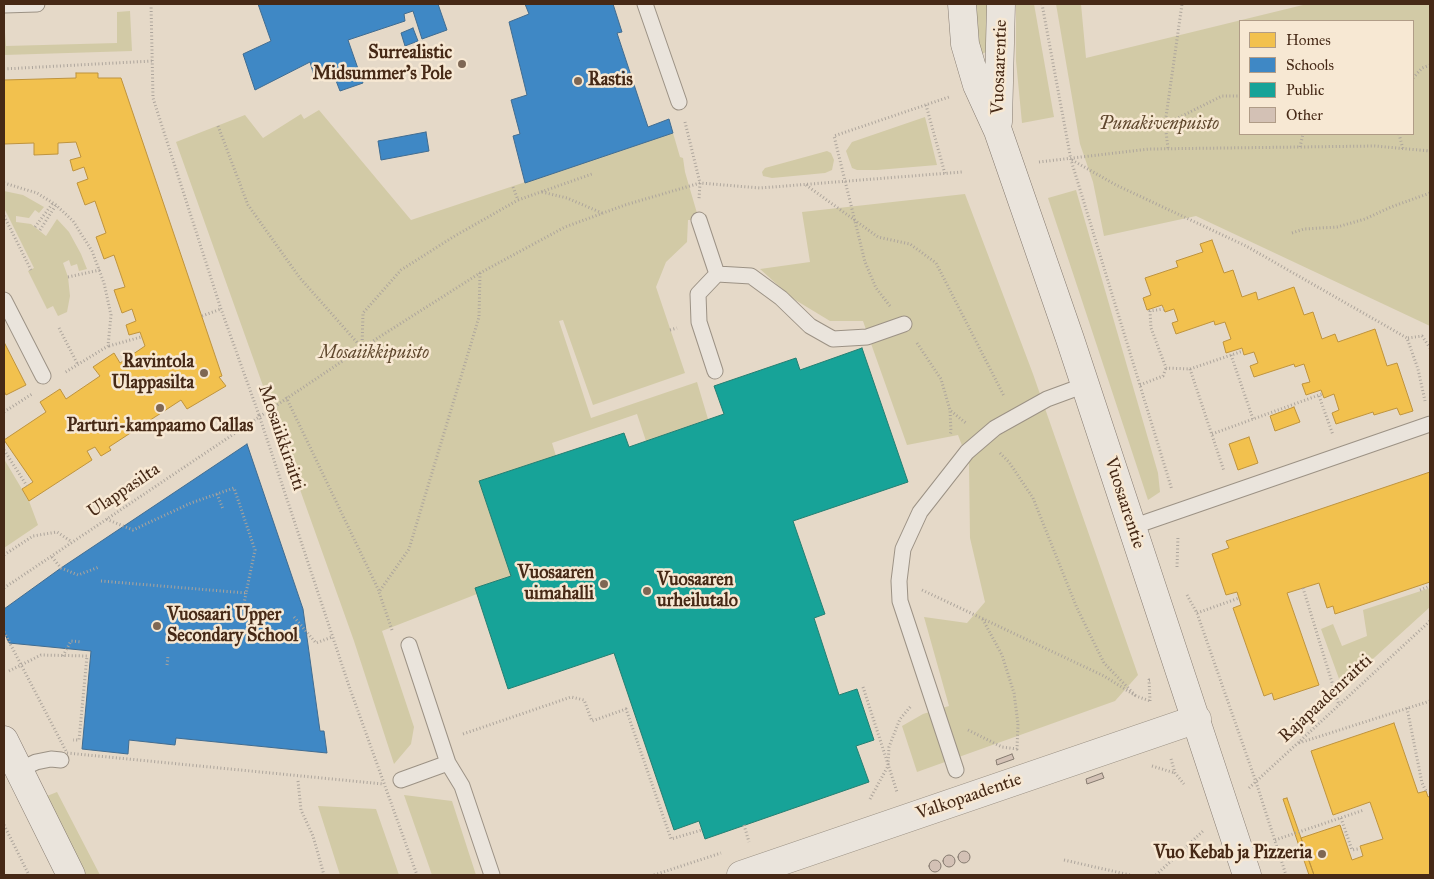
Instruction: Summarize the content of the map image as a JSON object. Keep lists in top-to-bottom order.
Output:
{
  "streets": {
    "street": ["Vuosaarentie", "Valkopaadentie"],
    "path": ["Mosaiikkiraitti", "Ulappasilta", "Rajapaadenraitti"]
  },
  "crossings": [
    ["Vuosaarentie", "Valkopaadentie"],
    ["Mosaiikkiraitti", "Ulappasilta"]
  ],
  "parks": ["Punakivenpuisto", "Mosaiikkipuisto"],
  "places": [
    "Surrealistic Midsummer's Pole",
    "Rastis",
    "Ravintola Ulappasilta",
    "Parturi-kampaamo Callas",
    "Vuosaaren uimahalli",
    "Vuosaaren urheilutalo",
    "Vuosaari Upper Secondary School",
    "Vuo Kebab ja Pizzeria"
  ],
  "legend": [
    "Homes",
    "Schools",
    "Public",
    "Other"
  ]
}
